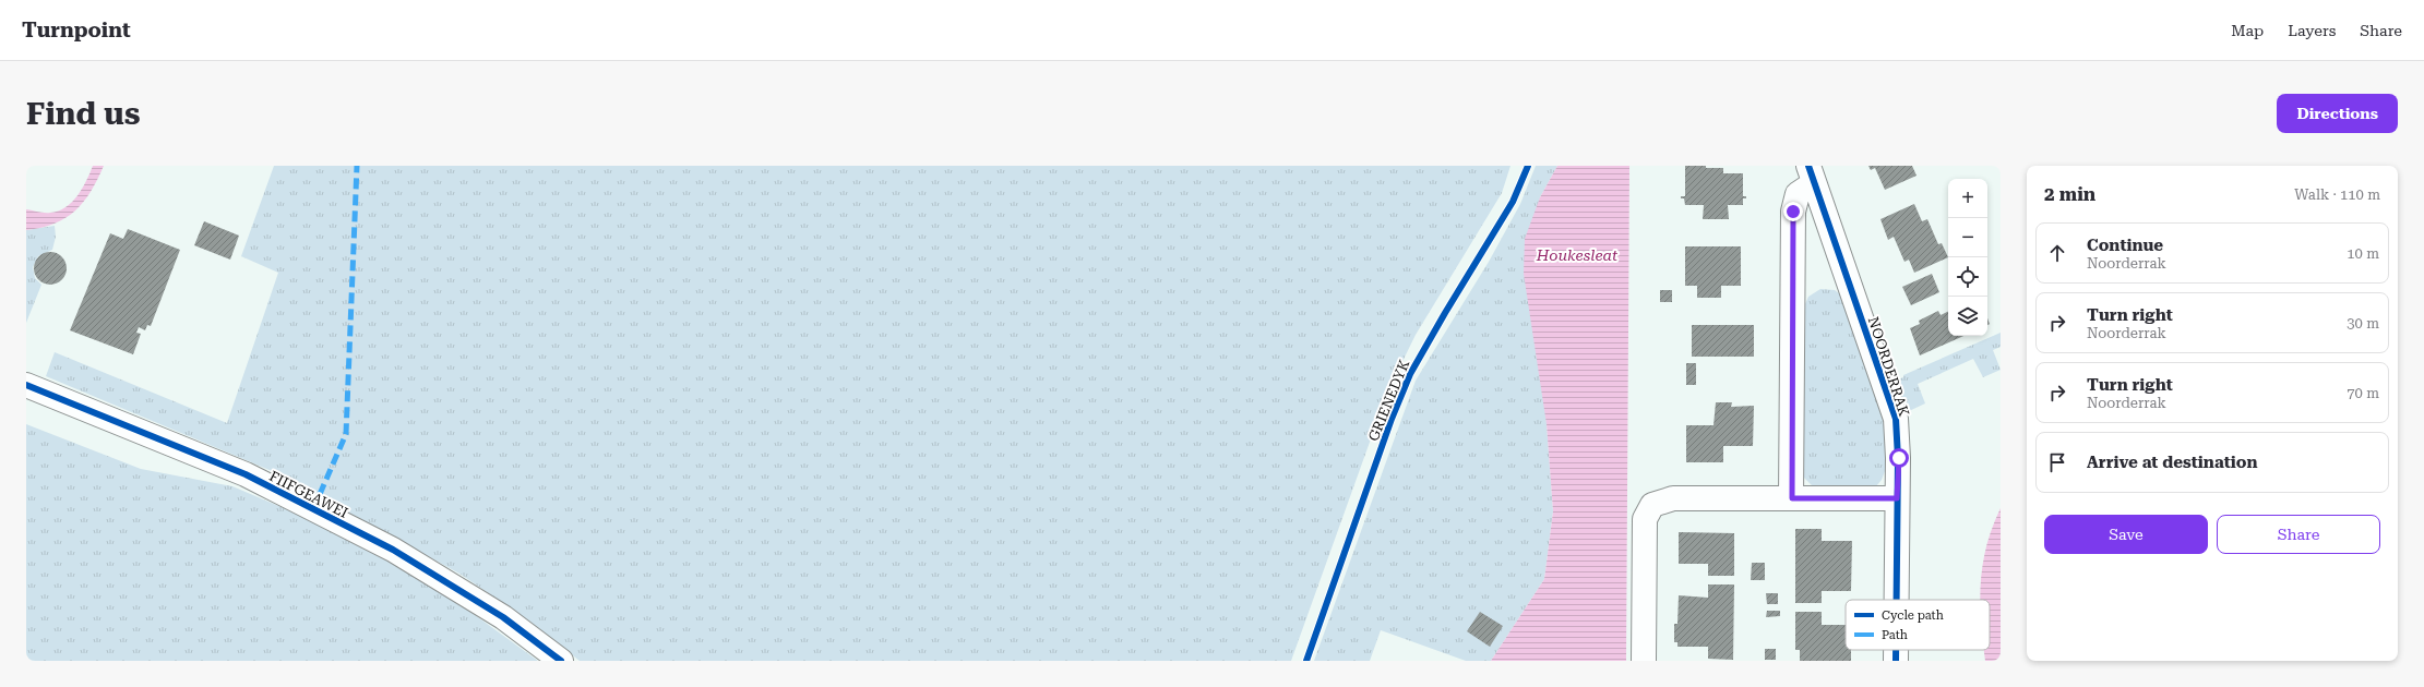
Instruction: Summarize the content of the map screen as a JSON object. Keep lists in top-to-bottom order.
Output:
{
  "streets": {
    "street": ["NOORDERRAK", "FIIFGEAWEI"],
    "cycle path": ["GRIENEDYK"]
  },
  "water": ["Houkesleat"],
  "legend": ["Cycle path", "Path"],
  "page": {
    "header": "Turnpoint",
    "nav": ["Map", "Layers", "Share"],
    "buttons": [
      "Directions",
      ["Save", "Share"]
    ],
    "title": "Find us",
    "heading": ["2 min", "Walk · 110 m"],
    "map_buttons": ["+", "−"],
    "list": [
      ["Continue", "Noorderrak", "10 m"],
      ["Turn right", "Noorderrak", "30 m"],
      ["Turn right", "Noorderrak", "70 m"],
      "Arrive at destination"
    ]
  }
}
